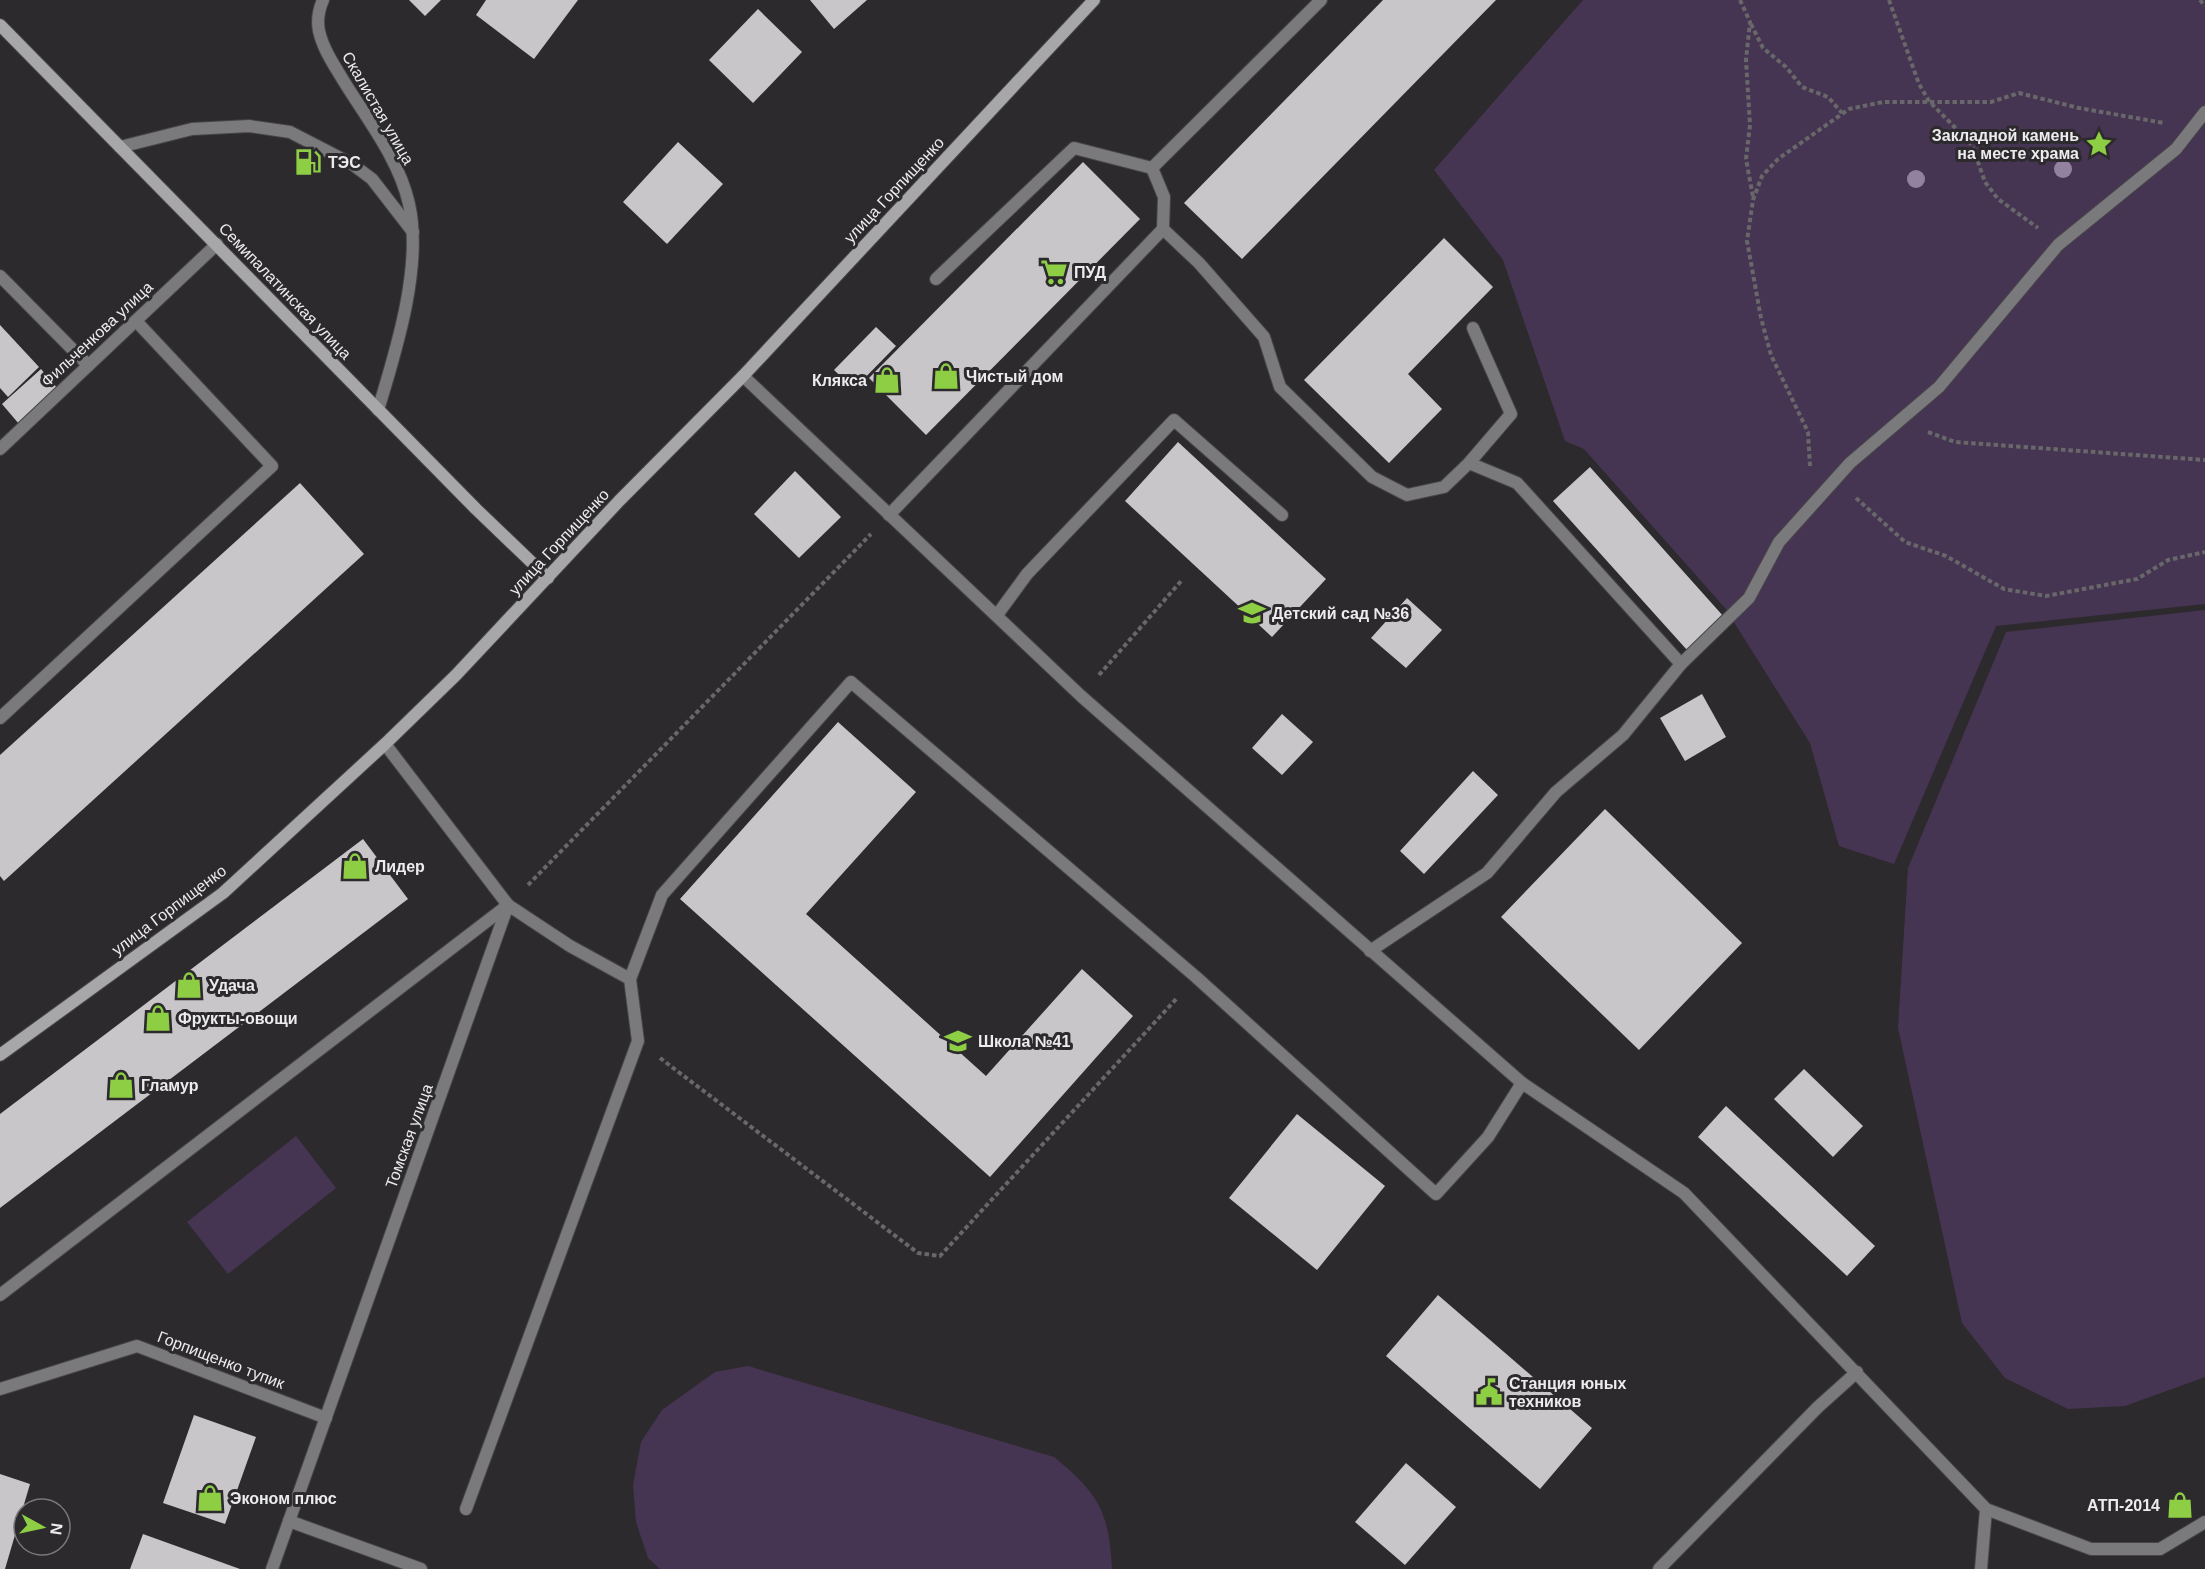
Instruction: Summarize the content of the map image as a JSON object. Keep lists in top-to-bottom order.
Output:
{
  "streets": {
    "main road": ["улица Горпищенко", "Семипалатинская улица"],
    "street": [
      "Скалистая улица",
      "Фильченкова улица",
      "Томская улица",
      "Горпищенко тупик"
    ]
  },
  "crossings": [
    ["Скалистая улица", "Семипалатинская улица"],
    ["улица Горпищенко", "Семипалатинская улица"],
    ["Семипалатинская улица", "Фильченкова улица"],
    ["Томская улица", "Горпищенко тупик"]
  ],
  "places": {
    "place": ["Закладной камень на месте храма"],
    "fuel station": ["ТЭС"],
    "supermarket": ["ПУД"],
    "shop": [
      "Чистый дом",
      "Клякса",
      "Лидер",
      "Удача",
      "Фрукты-овощи",
      "Гламур",
      "Эконом плюс",
      "АТП-2014"
    ],
    "school or university": ["Детский сад №36", "Школа №41"],
    "public building": ["Станция юных техников"]
  },
  "north": "right"
}
